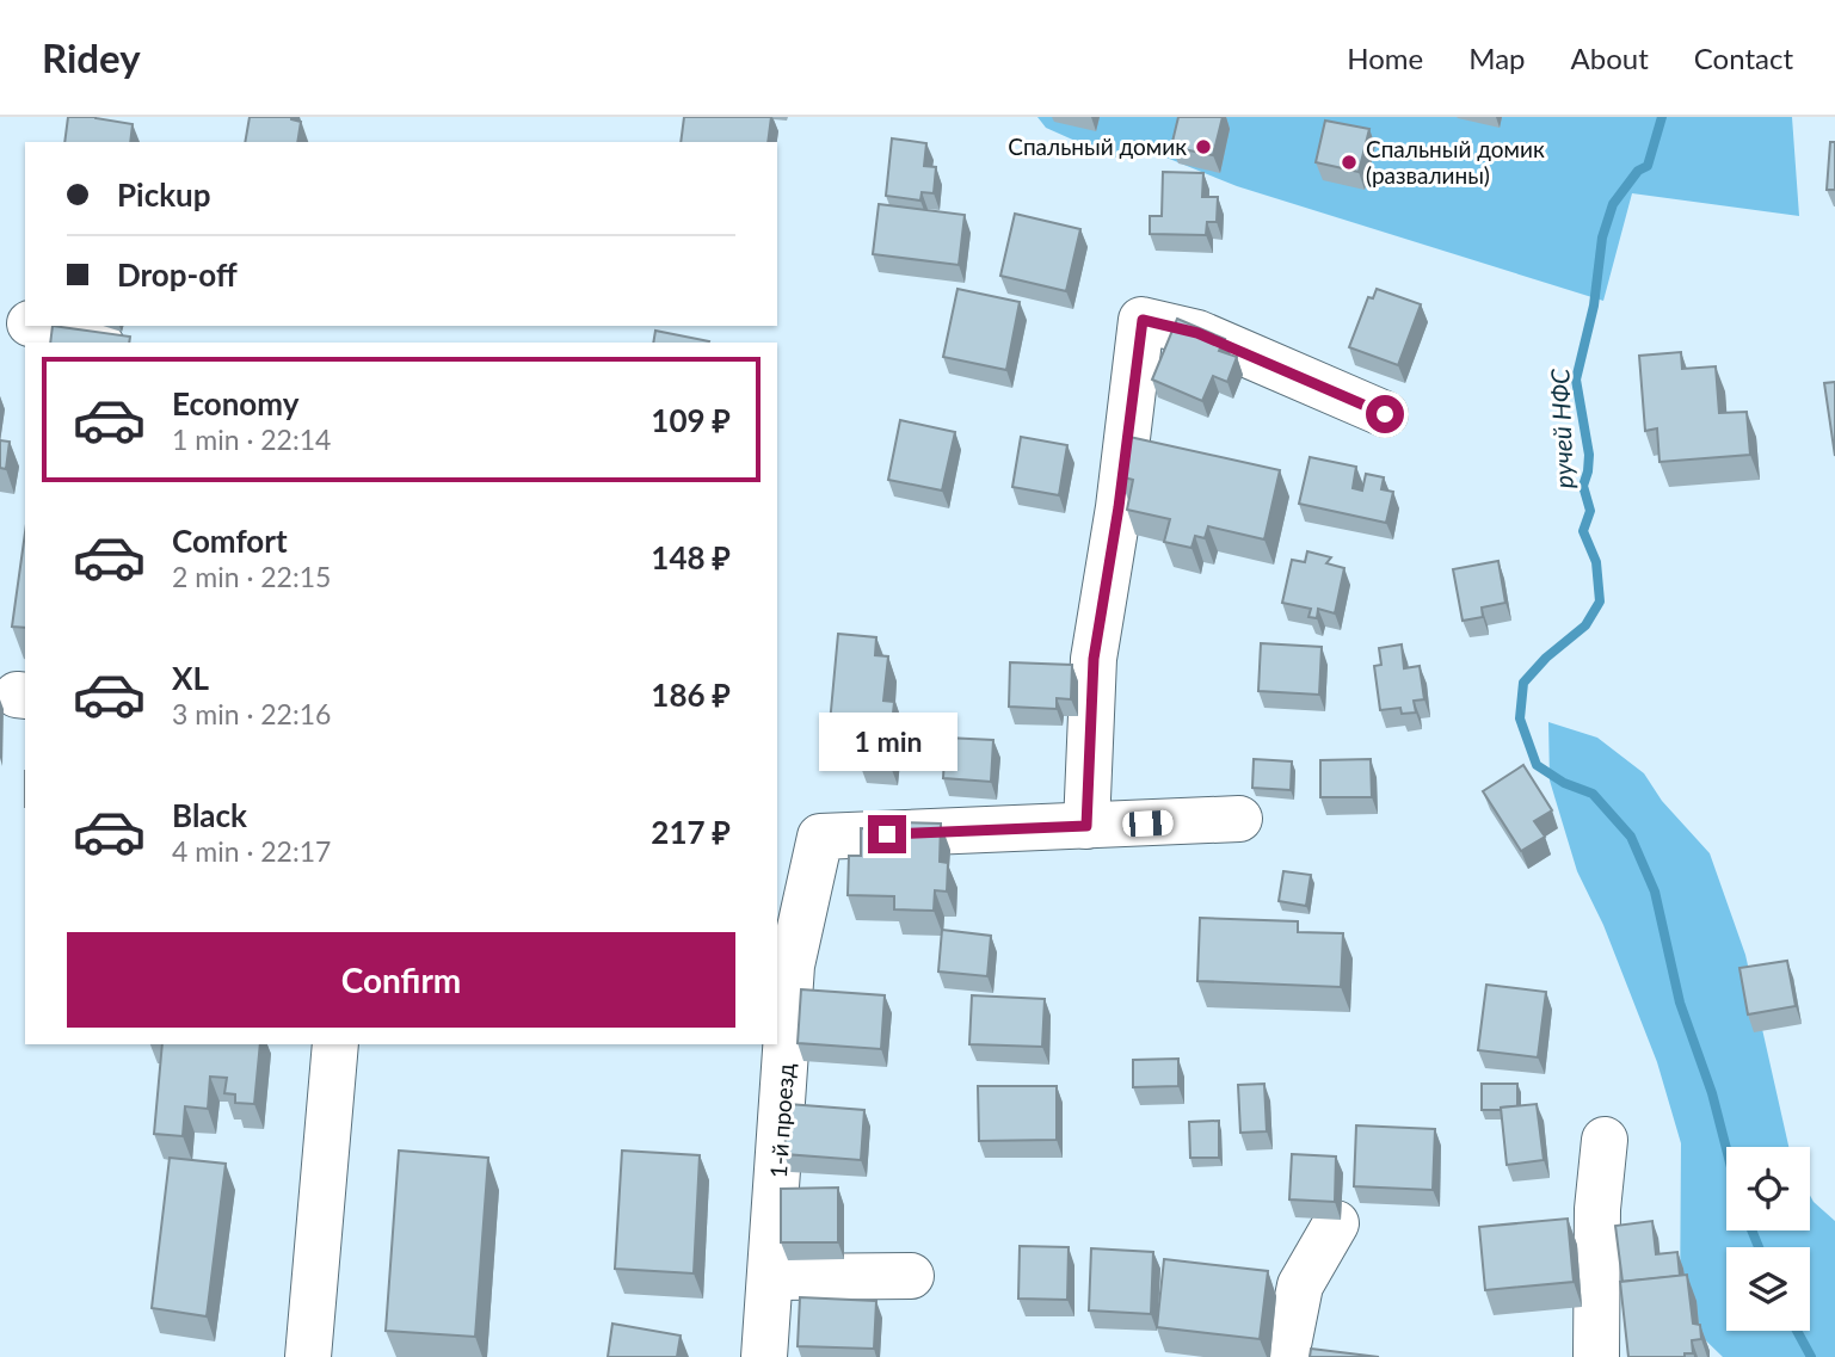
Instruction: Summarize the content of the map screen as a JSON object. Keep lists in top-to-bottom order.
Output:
{
  "streets": {
    "street": ["1-й проезд"]
  },
  "water": ["ручей НФС"],
  "places": ["Спальный домик", "Спальный домик (развалины)"],
  "page": {
    "header": "Ridey",
    "nav": [
      "Home",
      "Map",
      "About",
      "Contact"
    ],
    "banner": ["Pickup", "Drop-off"],
    "list": [
      {
        "name": "Economy",
        "note": "1 min · 22:14",
        "value": "109 ₽"
      },
      {
        "name": "Comfort",
        "note": "2 min · 22:15",
        "value": "148 ₽"
      },
      {
        "name": "XL",
        "note": "3 min · 22:16",
        "value": "186 ₽"
      },
      {
        "name": "Black",
        "note": "4 min · 22:17",
        "value": "217 ₽"
      }
    ],
    "bubble": "1 min",
    "buttons": "Confirm"
  }
}
